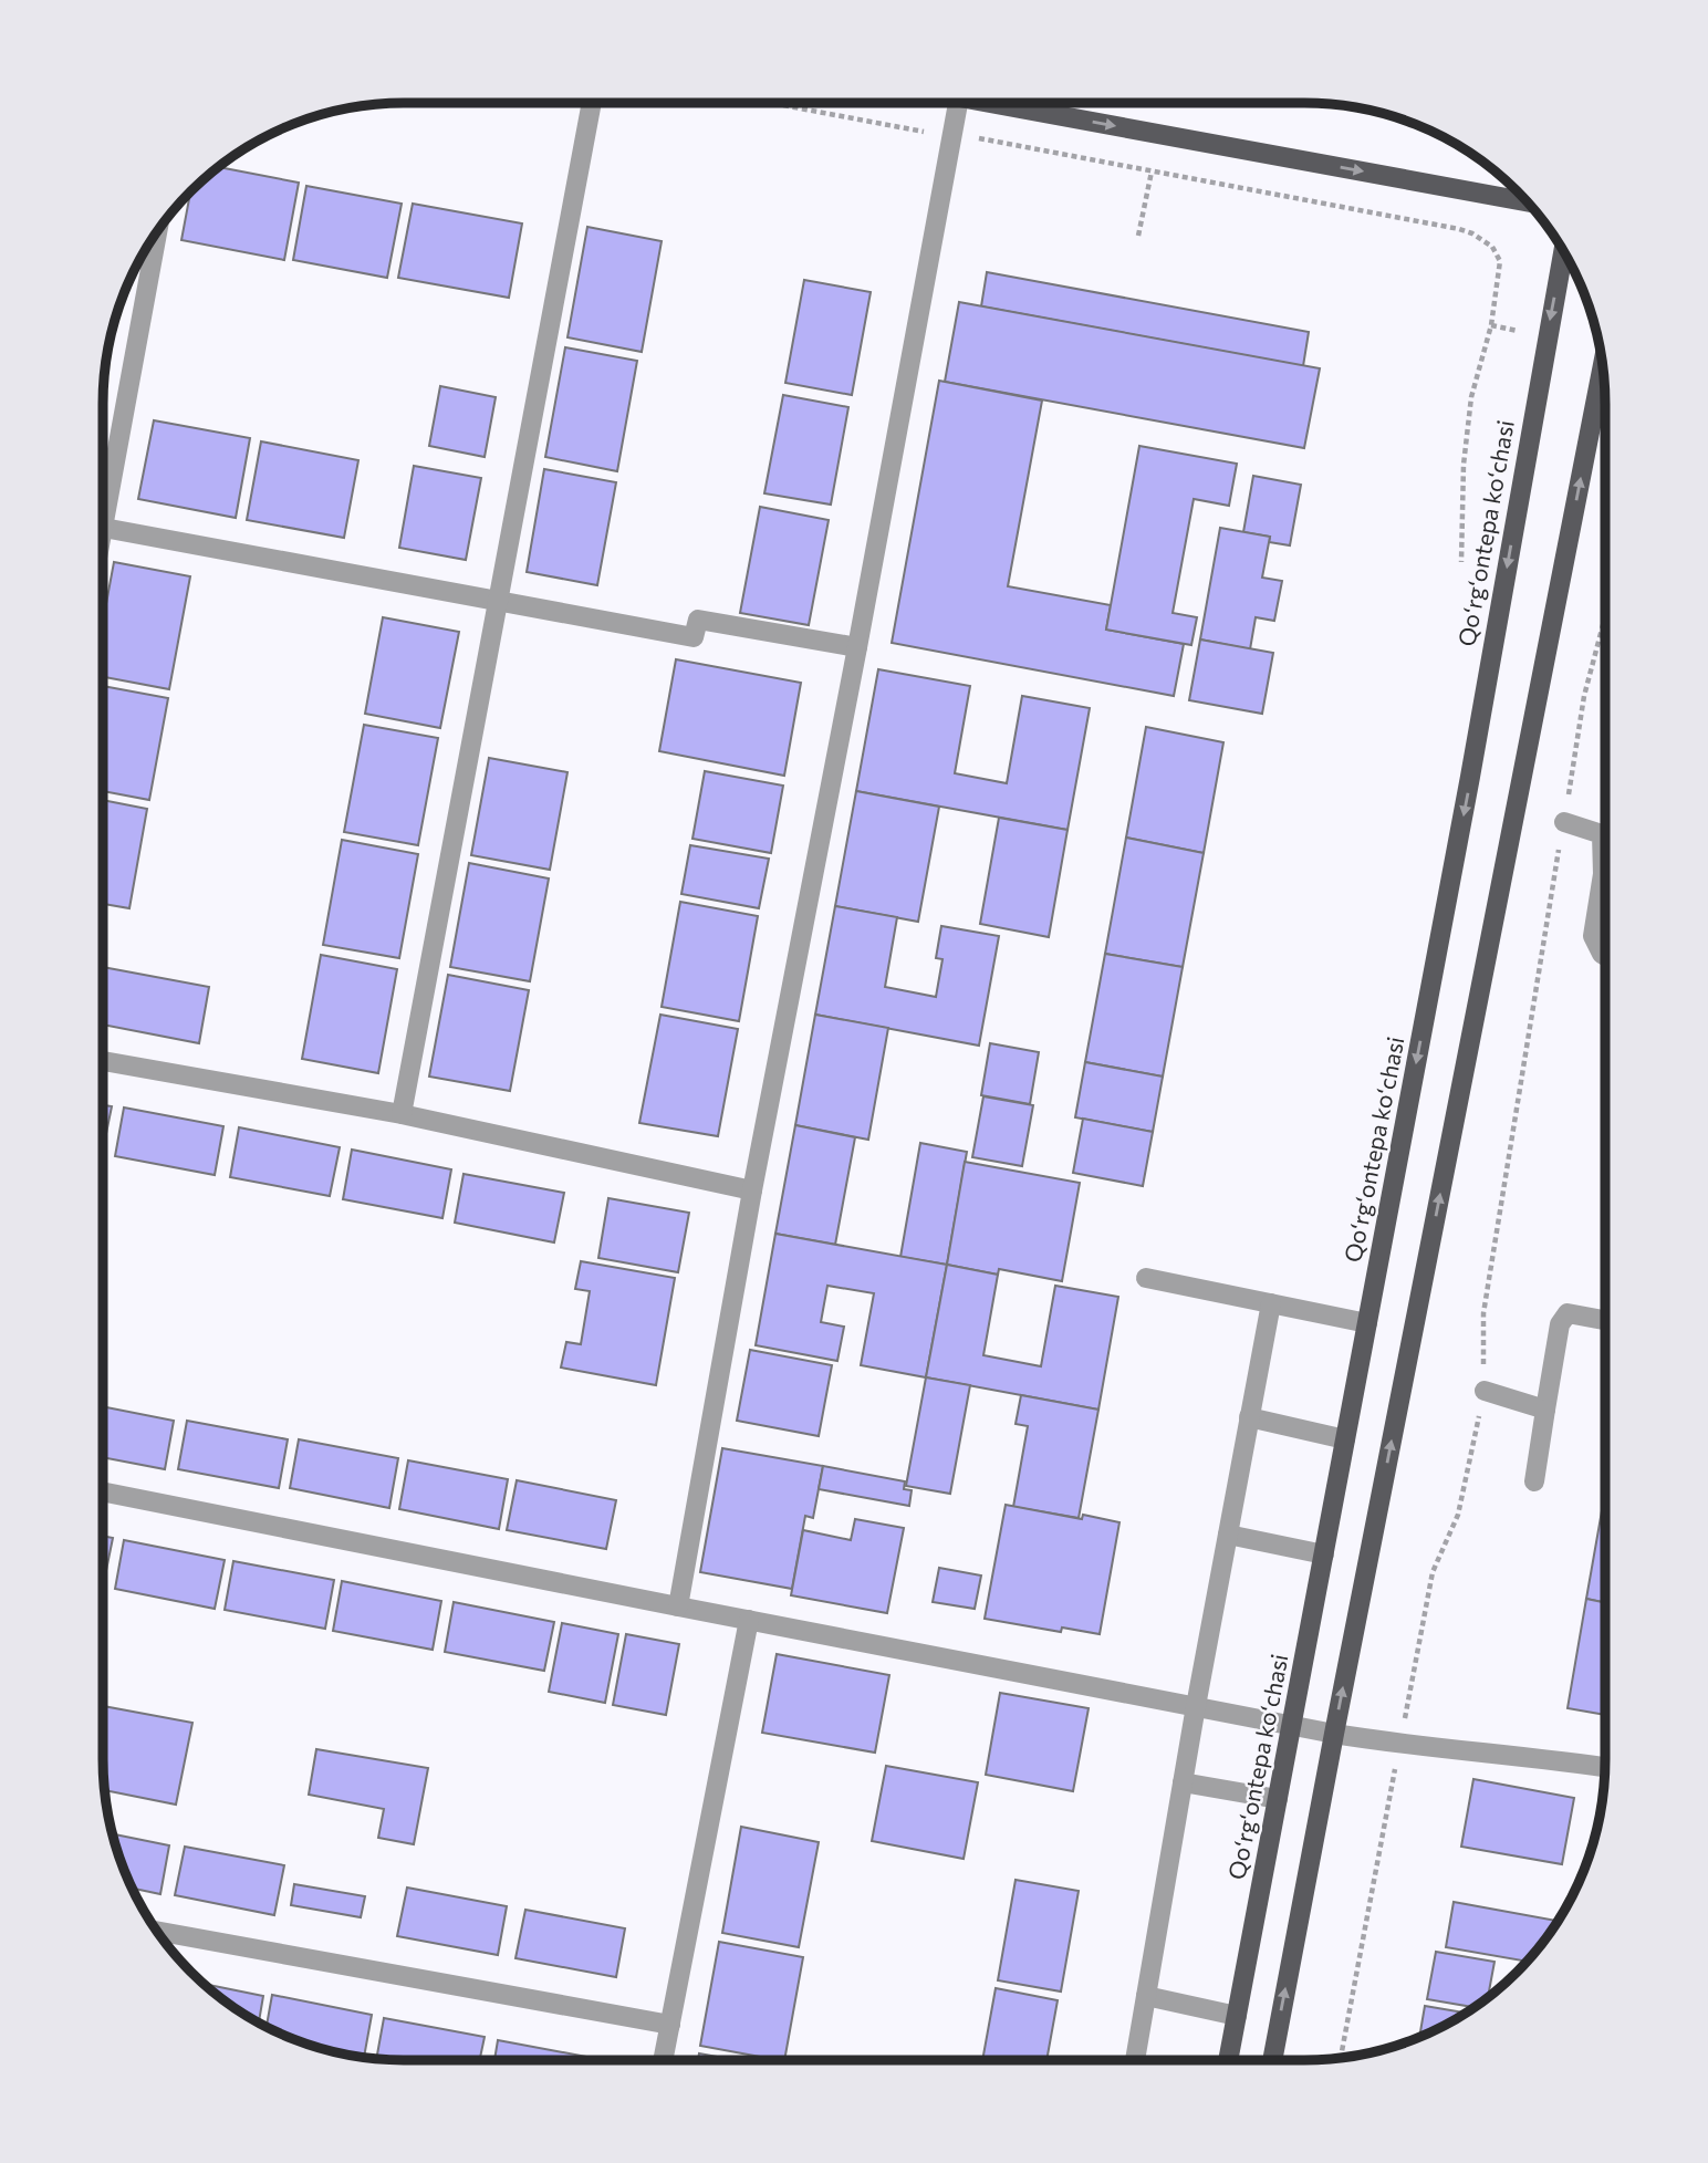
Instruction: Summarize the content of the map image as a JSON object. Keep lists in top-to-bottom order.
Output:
{
  "streets": {
    "main road": ["Qoʻrgʻontepa koʻchasi"]
  }
}
